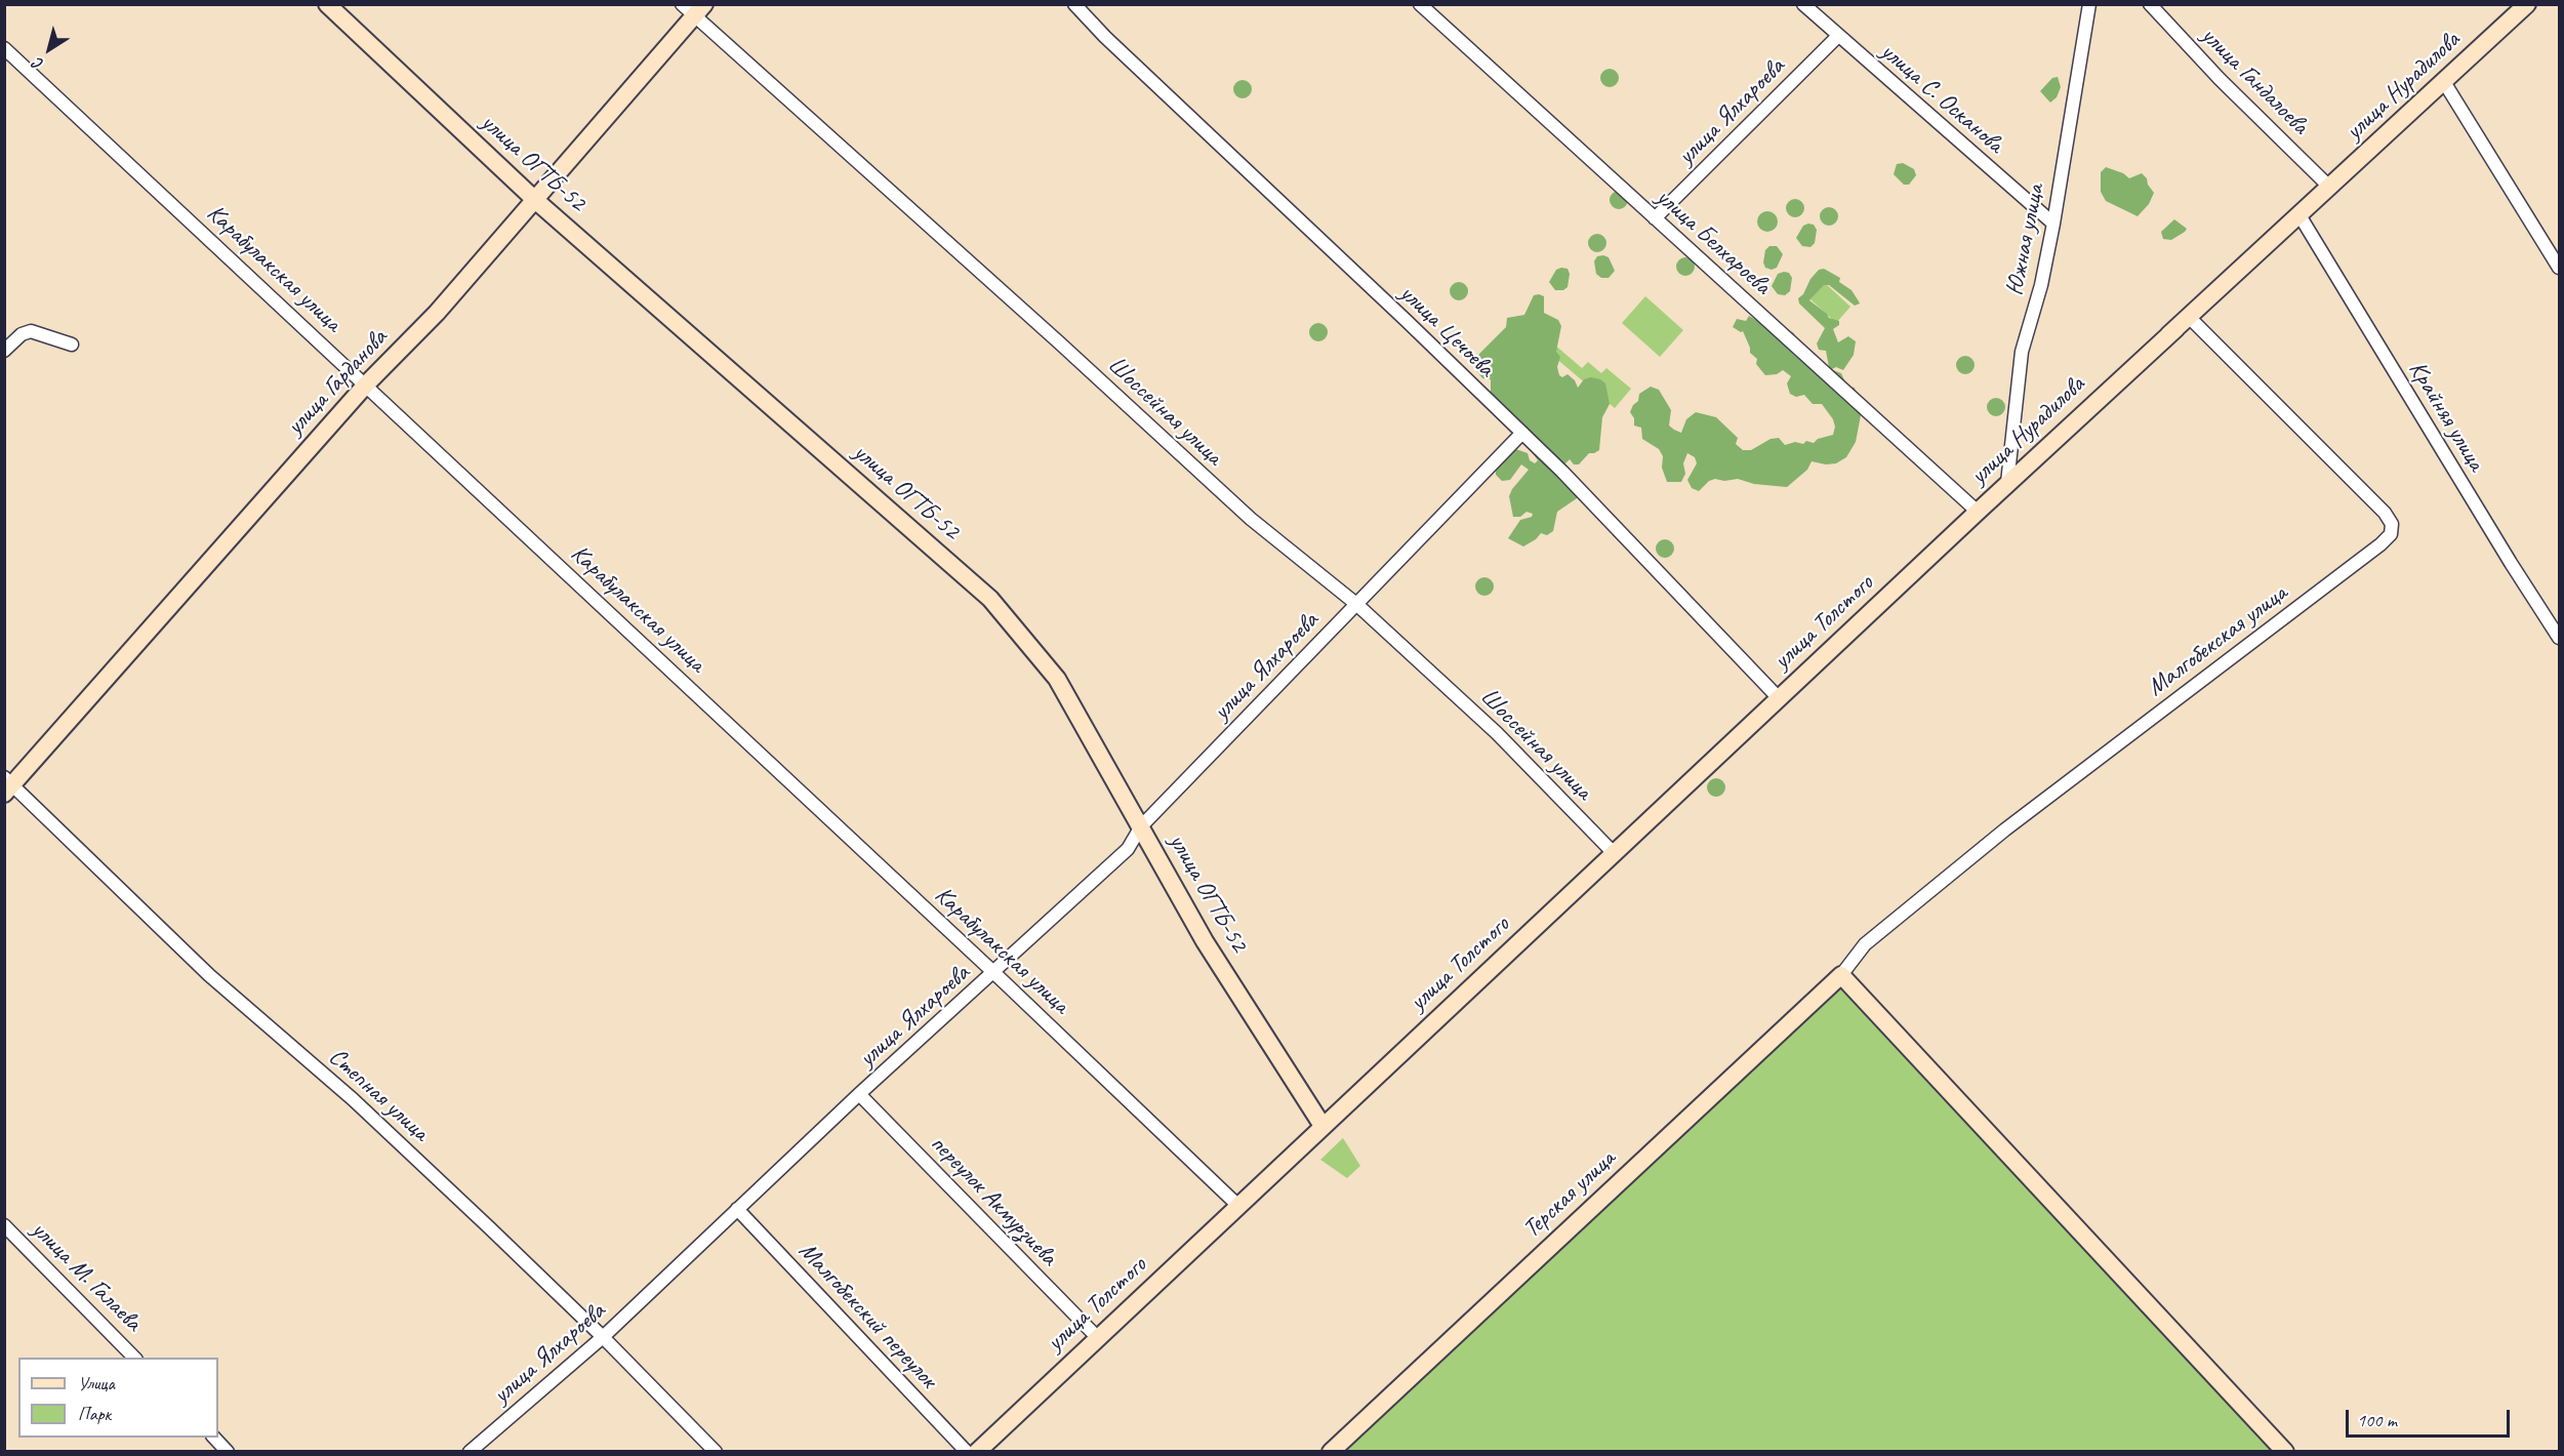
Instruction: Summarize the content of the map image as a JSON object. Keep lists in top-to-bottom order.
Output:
{
  "streets": {
    "street": [
      "улица Гандалоева",
      "улица Нурадилова",
      "улица С. Осканова",
      "улица Ялхароева",
      "улица ОГТБ-52",
      "Южная улица",
      "улица Белхароева",
      "Карабулакская улица",
      "улица Цечоева",
      "улица Гарданова",
      "Шоссейная улица",
      "Крайняя улица",
      "улица Толстого",
      "Малгобекская улица",
      "Степная улица",
      "Терская улица",
      "переулок Акмурзиева",
      "улица М. Галаева",
      "Малгобекский переулок"
    ]
  },
  "crossings": [
    ["улица Гандалоева", "улица Нурадилова"],
    ["улица Нурадилова", "Южная улица"],
    ["улица Нурадилова", "улица Белхароева"],
    ["улица Нурадилова", "Крайняя улица"],
    ["улица Нурадилова", "улица Толстого"],
    ["улица Нурадилова", "Малгобекская улица"],
    ["улица С. Осканова", "улица Ялхароева"],
    ["улица С. Осканова", "Южная улица"],
    ["улица Ялхароева", "улица ОГТБ-52"],
    ["улица Ялхароева", "улица Белхароева"],
    ["улица Ялхароева", "Карабулакская улица"],
    ["улица Ялхароева", "улица Цечоева"],
    ["улица Ялхароева", "Шоссейная улица"],
    ["улица Ялхароева", "Степная улица"],
    ["улица Ялхароева", "переулок Акмурзиева"],
    ["улица Ялхароева", "Малгобекский переулок"],
    ["улица ОГТБ-52", "улица Гарданова"],
    ["улица ОГТБ-52", "улица Толстого"],
    ["улица Белхароева", "улица Толстого"],
    ["Карабулакская улица", "улица Гарданова"],
    ["Карабулакская улица", "улица Толстого"],
    ["улица Цечоева", "улица Толстого"],
    ["улица Гарданова", "Шоссейная улица"],
    ["улица Гарданова", "Степная улица"],
    ["Шоссейная улица", "улица Толстого"],
    ["улица Толстого", "переулок Акмурзиева"],
    ["Малгобекская улица", "Терская улица"]
  ],
  "legend": ["Улица", "Парк"],
  "scale_bar": "100 m",
  "north": "bottom left"
}
